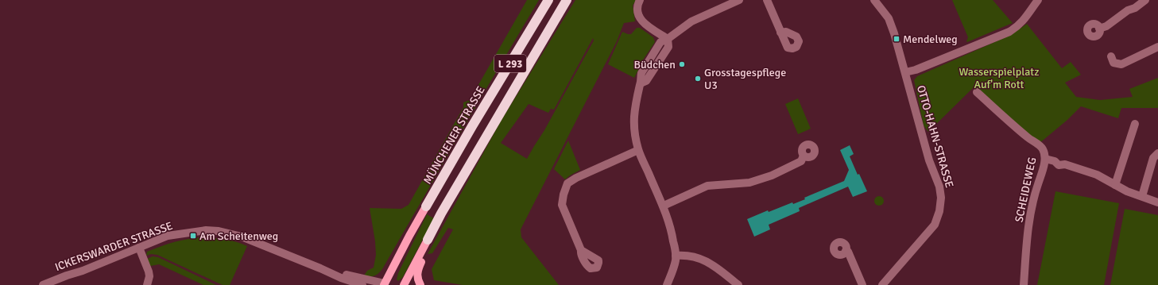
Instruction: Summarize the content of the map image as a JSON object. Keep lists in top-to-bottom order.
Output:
{
  "streets": {
    "highway": ["L 293", "MÜNCHENER STRASSE"],
    "street": ["OTTO-HAHN-STRASSE", "SCHEIDEWEG", "ICKERSWARDER STRASSE"]
  },
  "crossings": [
    ["MÜNCHENER STRASSE", "ICKERSWARDER STRASSE"]
  ],
  "parks": ["Wasserspielplatz Auf'm Rott"],
  "places": {
    "transit": ["Mendelweg", "Am Scheitenweg"],
    "other": ["Büdchen", "Grosstagespflege U3"]
  }
}
